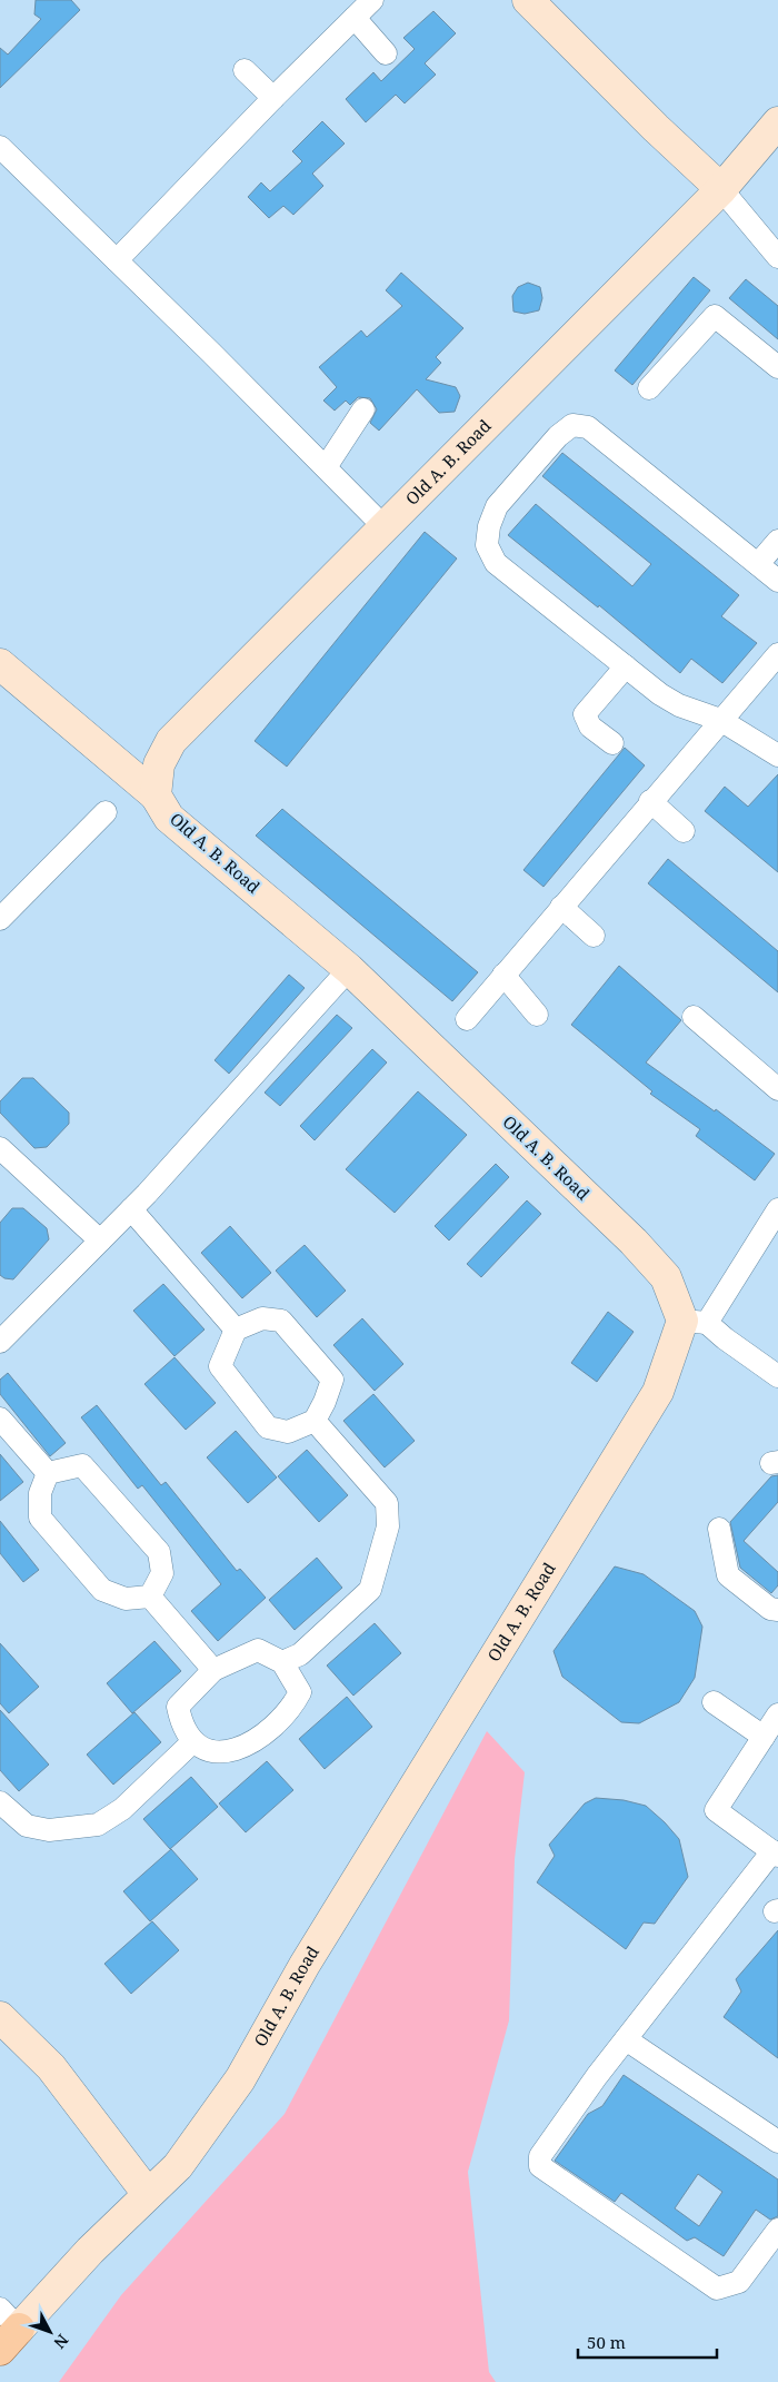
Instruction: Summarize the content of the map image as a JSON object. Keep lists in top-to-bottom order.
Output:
{
  "streets": {
    "street": ["Old A. B. Road"]
  },
  "scale_bar": "50 m",
  "north": "bottom right"
}
